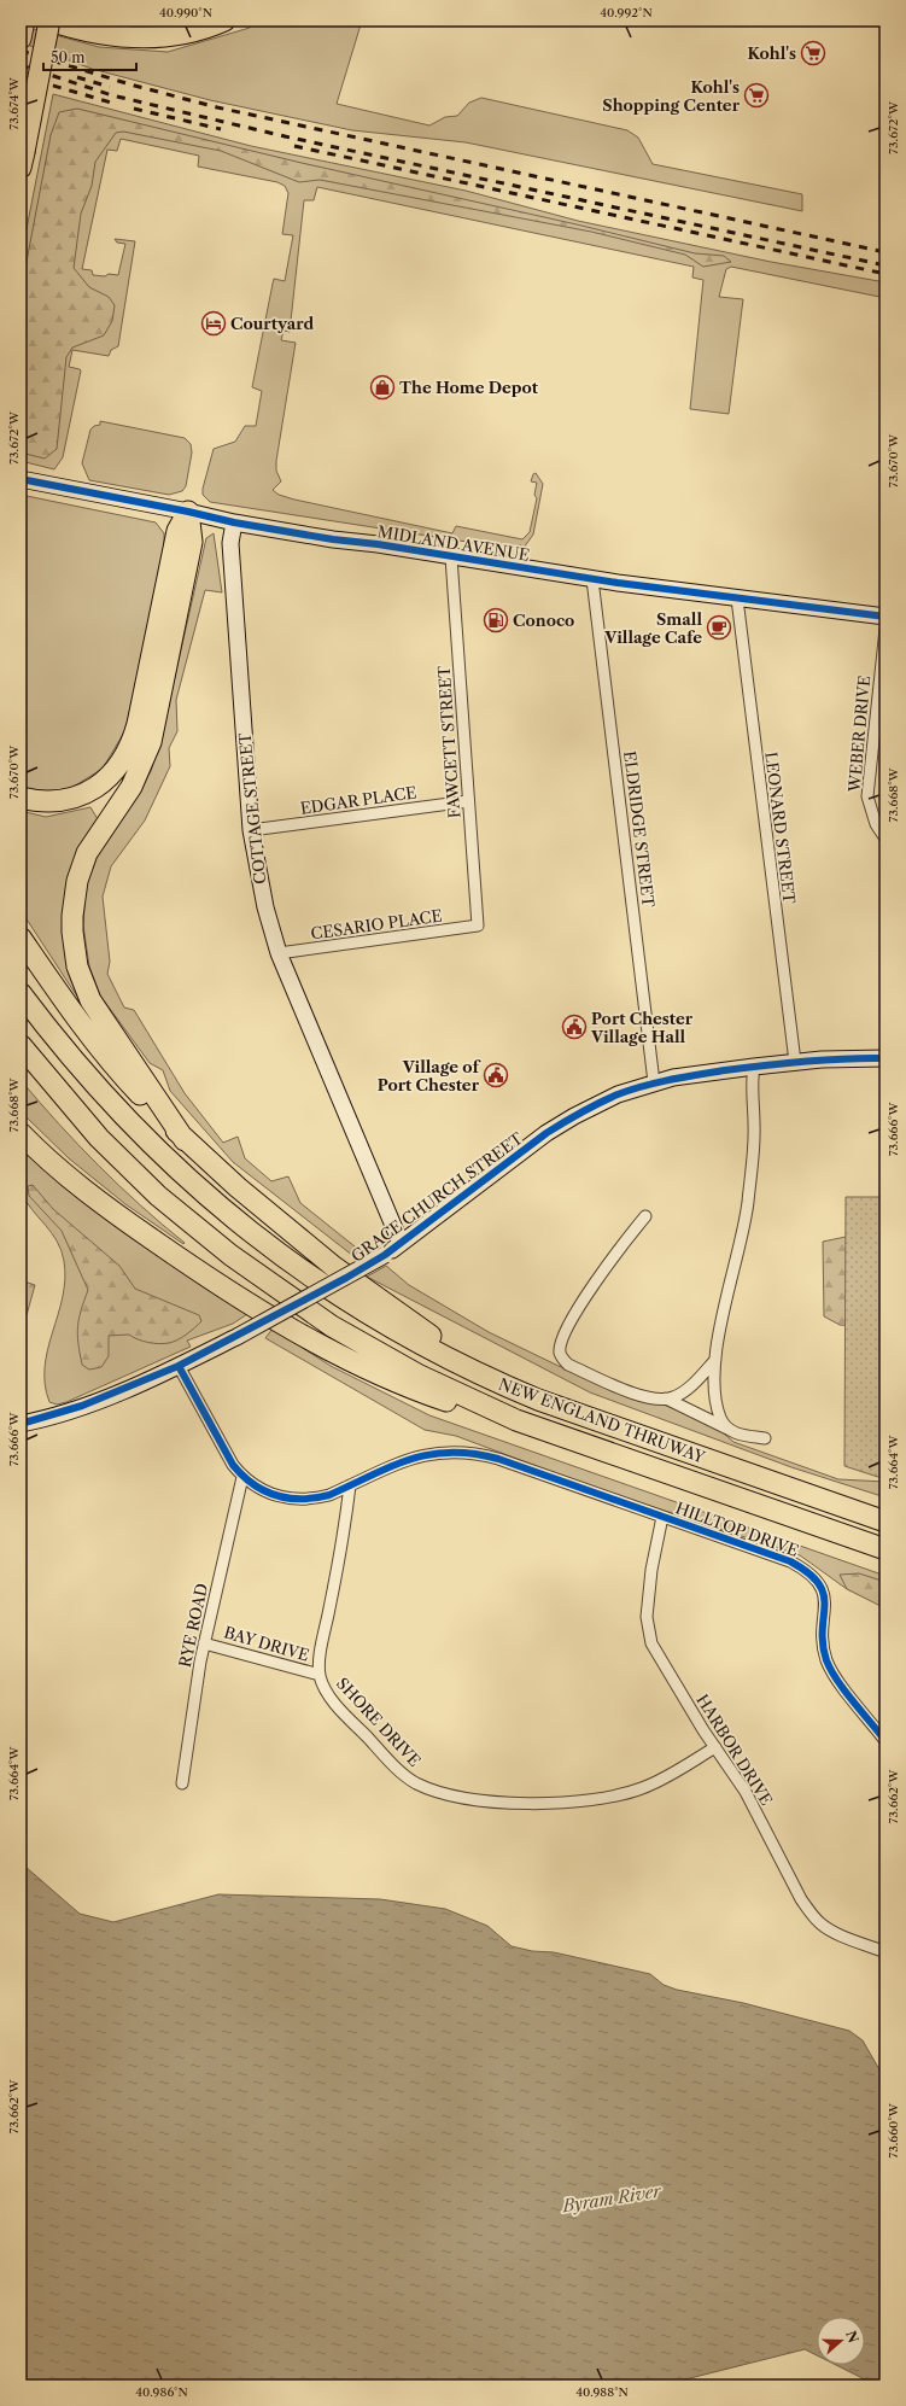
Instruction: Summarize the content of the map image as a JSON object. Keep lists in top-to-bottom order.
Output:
{
  "streets": {
    "highway": ["NEW ENGLAND THRUWAY"],
    "street": [
      "MIDLAND AVENUE",
      "WEBER DRIVE",
      "FAWCETT STREET",
      "EDGAR PLACE",
      "COTTAGE STREET",
      "LEONARD STREET",
      "ELDRIDGE STREET",
      "CESARIO PLACE",
      "GRACE CHURCH STREET",
      "HILLTOP DRIVE",
      "RYE ROAD",
      "BAY DRIVE",
      "SHORE DRIVE",
      "HARBOR DRIVE"
    ]
  },
  "crossings": [
    ["MIDLAND AVENUE", "FAWCETT STREET"],
    ["MIDLAND AVENUE", "COTTAGE STREET"],
    ["MIDLAND AVENUE", "LEONARD STREET"],
    ["MIDLAND AVENUE", "ELDRIDGE STREET"],
    ["FAWCETT STREET", "EDGAR PLACE"],
    ["FAWCETT STREET", "CESARIO PLACE"],
    ["EDGAR PLACE", "COTTAGE STREET"],
    ["COTTAGE STREET", "CESARIO PLACE"],
    ["COTTAGE STREET", "GRACE CHURCH STREET"],
    ["LEONARD STREET", "GRACE CHURCH STREET"],
    ["ELDRIDGE STREET", "GRACE CHURCH STREET"],
    ["HILLTOP DRIVE", "RYE ROAD"],
    ["HILLTOP DRIVE", "SHORE DRIVE"],
    ["HILLTOP DRIVE", "HARBOR DRIVE"],
    ["RYE ROAD", "BAY DRIVE"],
    ["BAY DRIVE", "SHORE DRIVE"],
    ["SHORE DRIVE", "HARBOR DRIVE"]
  ],
  "water": ["Byram River"],
  "places": {
    "supermarket": ["Kohl's", "Kohl's Shopping Center"],
    "hotel": ["Courtyard"],
    "shop": ["The Home Depot"],
    "fuel station": ["Conoco"],
    "cafe": ["Small Village Cafe"],
    "public building": ["Port Chester Village Hall", "Village of Port Chester"]
  },
  "scale_bar": "50 m",
  "north": "right",
  "coordinates": [
    "40.990°N",
    "40.992°N",
    "73.674°W",
    "73.672°W",
    "73.670°W",
    "73.668°W",
    "73.666°W",
    "73.664°W",
    "73.662°W",
    "73.660°W",
    "40.986°N",
    "40.988°N"
  ]
}
